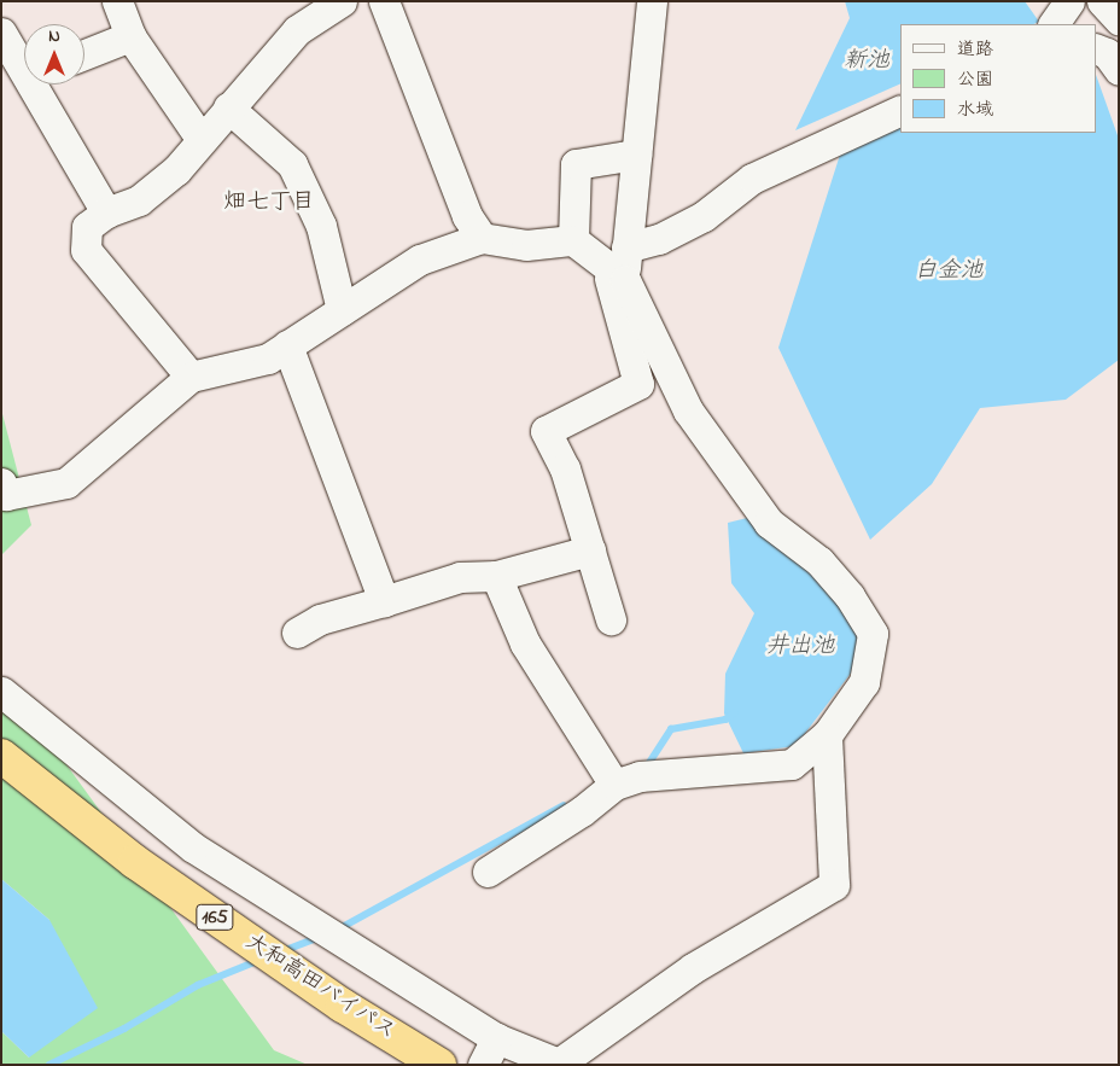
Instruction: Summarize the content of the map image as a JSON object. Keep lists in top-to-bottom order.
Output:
{
  "streets": {
    "highway": ["165", "大和高田バイパス"]
  },
  "districts": ["畑七丁目"],
  "water": ["新池", "白金池", "井出池"],
  "legend": ["道路", "公園", "水域"],
  "north": "top"
}
